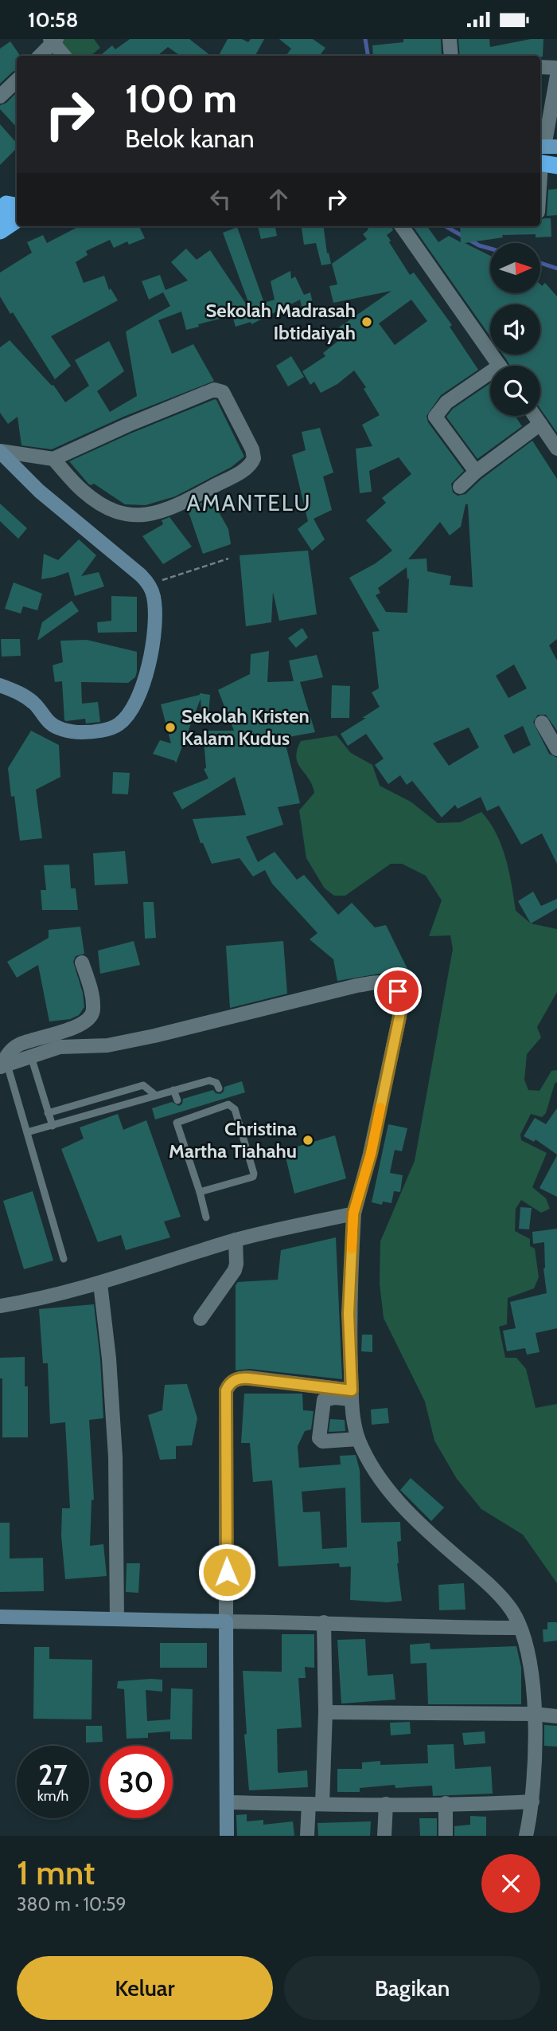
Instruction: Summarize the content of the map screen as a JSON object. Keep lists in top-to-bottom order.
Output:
{
  "districts": ["AMANTELU"],
  "places": ["Sekolah Madrasah Ibtidaiyah", "Sekolah Kristen Kalam Kudus", "Christina Martha Tiahahu"],
  "north": "right",
  "page": {
    "status": "10:58",
    "turn": ["100 m", "Belok kanan"],
    "speed": "27 km/h",
    "limit": "30",
    "heading": ["1 mnt", "380 m · 10:59"],
    "buttons": ["Keluar", "Bagikan"]
  }
}
